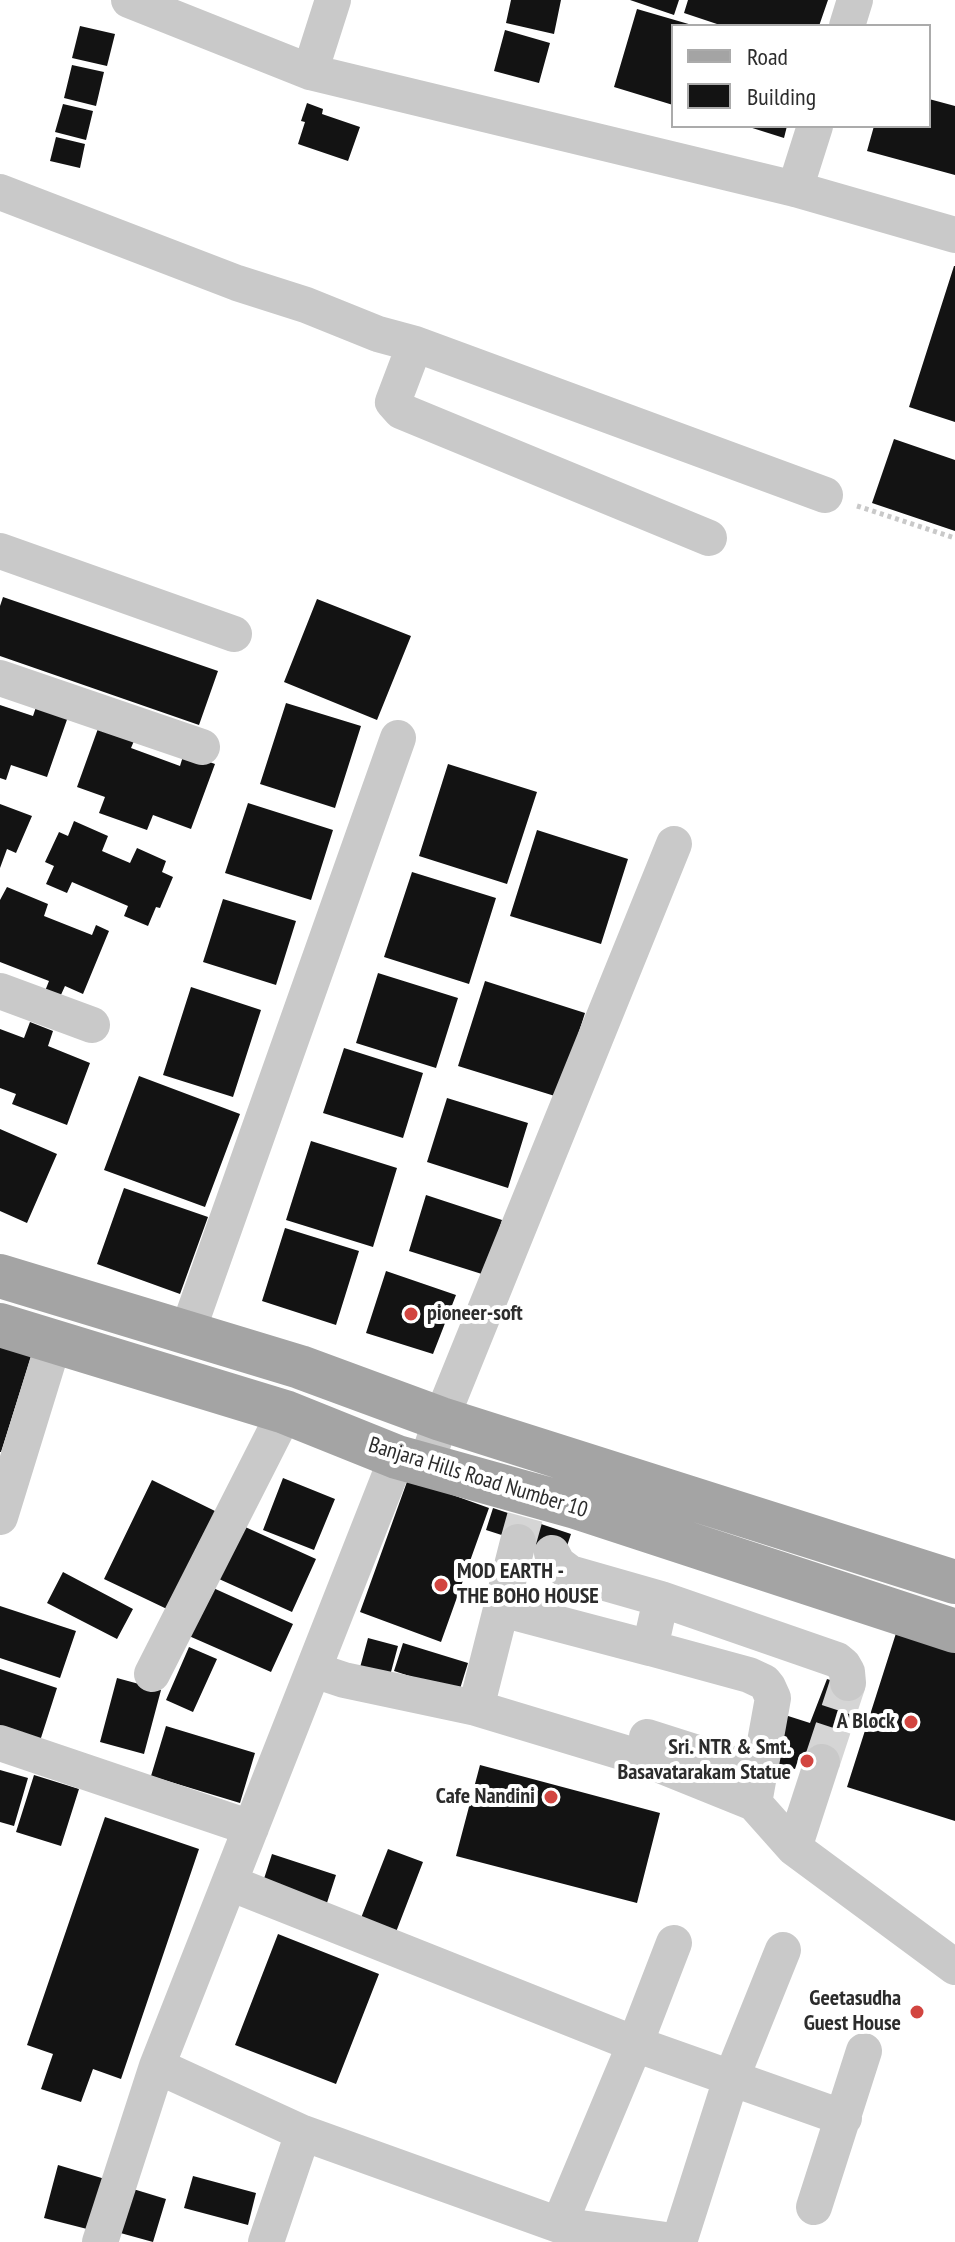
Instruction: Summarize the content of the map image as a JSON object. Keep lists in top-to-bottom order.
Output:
{
  "streets": {
    "main road": ["Banjara Hills Road Number 10"]
  },
  "places": [
    "pioneer-soft",
    "MOD EARTH - THE BOHO HOUSE",
    "A Block",
    "Sri. NTR & Smt. Basavatarakam Statue",
    "Cafe Nandini",
    "Geetasudha Guest House"
  ],
  "legend": ["Road", "Building"]
}
